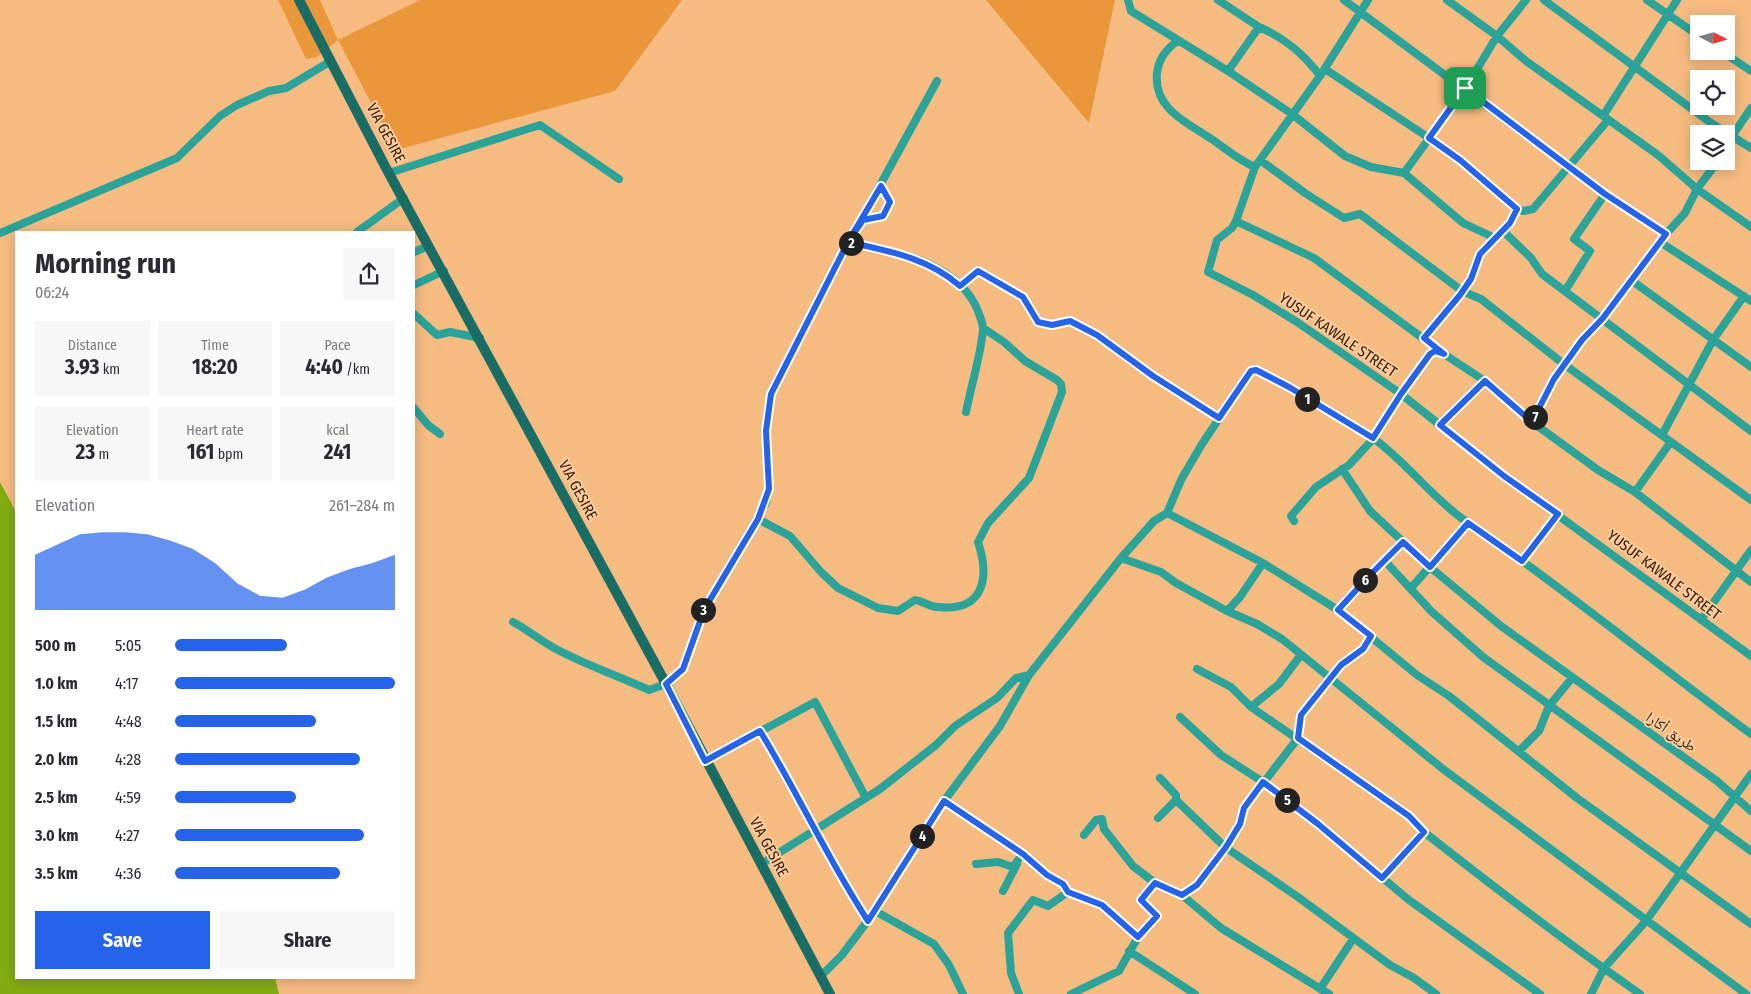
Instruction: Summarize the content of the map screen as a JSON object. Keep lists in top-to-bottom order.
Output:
{
  "streets": {
    "main road": ["VIA GESIRE"],
    "street": ["YUSUF KAWALE STREET", "طريق أكارا"]
  },
  "north": "right",
  "page": {
    "pins": [
      "2",
      "1",
      "7",
      "6",
      "3",
      "5",
      "4"
    ],
    "heading": ["Morning run", "06:24"],
    "stats": [
      ["Distance", "3.93 km"],
      ["Time", "18:20"],
      ["Pace", "4:40 /km"],
      ["Elevation", "23 m"],
      ["Heart rate", "161 bpm"],
      ["kcal", "241"]
    ],
    "chart": ["Elevation", "261–284 m"],
    "list": [
      {
        "name": "500 m",
        "note": "5:05"
      },
      {
        "name": "1.0 km",
        "note": "4:17"
      },
      {
        "name": "1.5 km",
        "note": "4:48"
      },
      {
        "name": "2.0 km",
        "note": "4:28"
      },
      {
        "name": "2.5 km",
        "note": "4:59"
      },
      {
        "name": "3.0 km",
        "note": "4:27"
      },
      {
        "name": "3.5 km",
        "note": "4:36"
      }
    ],
    "buttons": ["Save", "Share"]
  }
}
